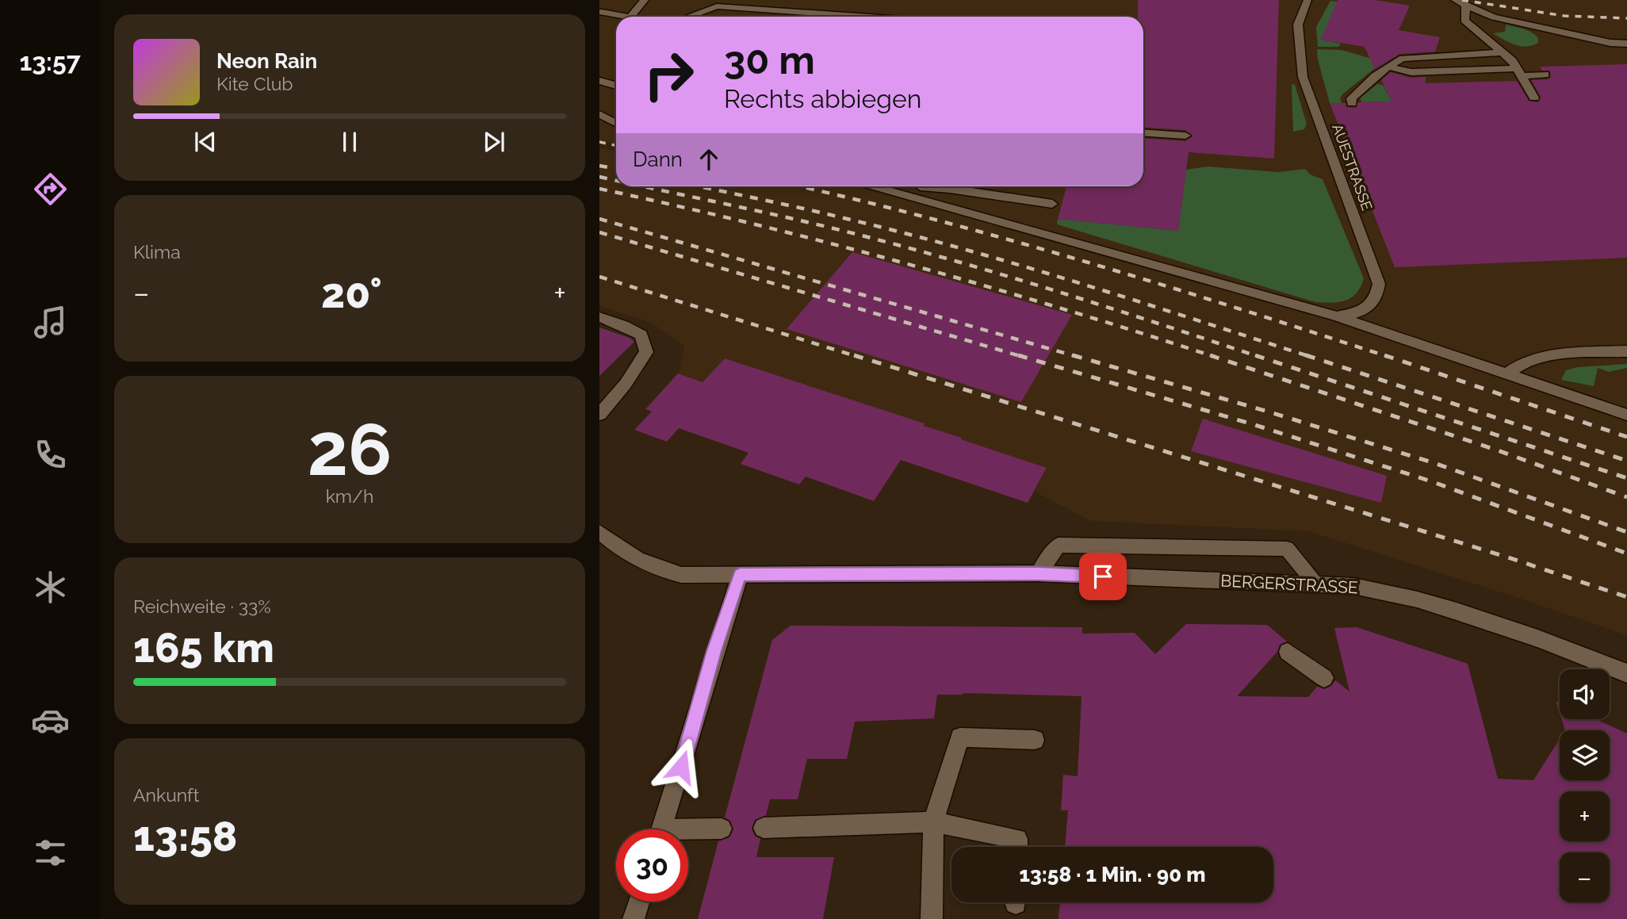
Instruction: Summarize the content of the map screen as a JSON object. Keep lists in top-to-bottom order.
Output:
{
  "streets": {
    "street": ["AUESTRASSE", "BERGERSTRASSE"]
  },
  "page": {
    "tabs": "13:57",
    "turn": ["30 m", "Rechts abbiegen"],
    "song": ["Neon Rain", "Kite Club"],
    "then": "Dann",
    "tile": [
      "Klima",
      ["26", "km/h"],
      ["Reichweite · 33%", "165 km"],
      ["Ankunft", "13:58"]
    ],
    "heat": ["−", "20°", "+"],
    "map_buttons": ["+", "−"],
    "limit": "30",
    "trip": "13:58 · 1 Min. · 90 m"
  }
}
